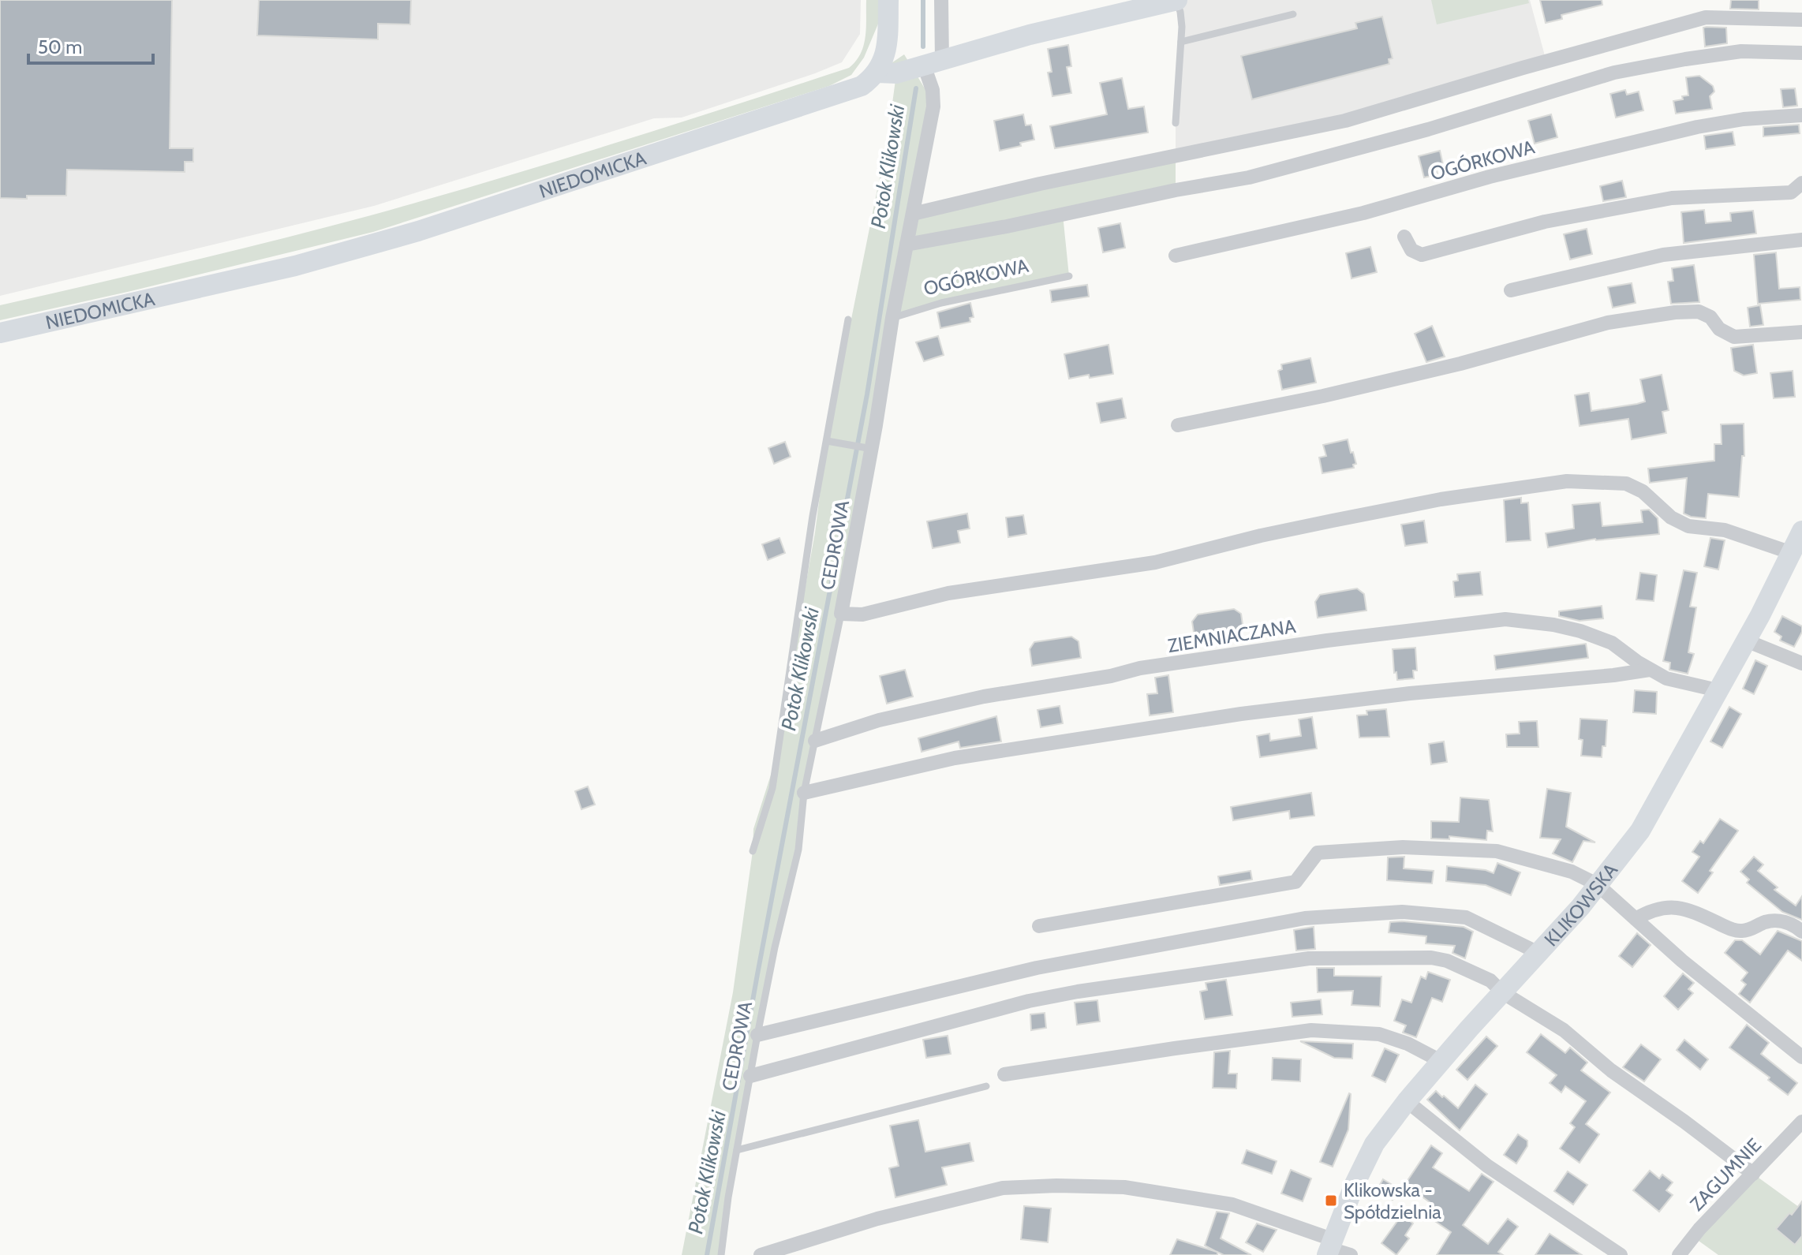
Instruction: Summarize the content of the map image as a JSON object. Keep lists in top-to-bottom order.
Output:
{
  "streets": {
    "street": [
      "OGÓRKOWA",
      "NIEDOMICKA",
      "CEDROWA",
      "ZIEMNIACZANA",
      "KLIKOWSKA",
      "ZAGUMNIE"
    ]
  },
  "crossings": [
    ["OGÓRKOWA", "CEDROWA"],
    ["NIEDOMICKA", "CEDROWA"],
    ["CEDROWA", "ZIEMNIACZANA"],
    ["ZIEMNIACZANA", "KLIKOWSKA"]
  ],
  "water": ["Potok Klikowski"],
  "places": {
    "transit": ["Klikowska - Spółdzielnia"]
  },
  "scale_bar": "50 m"
}
